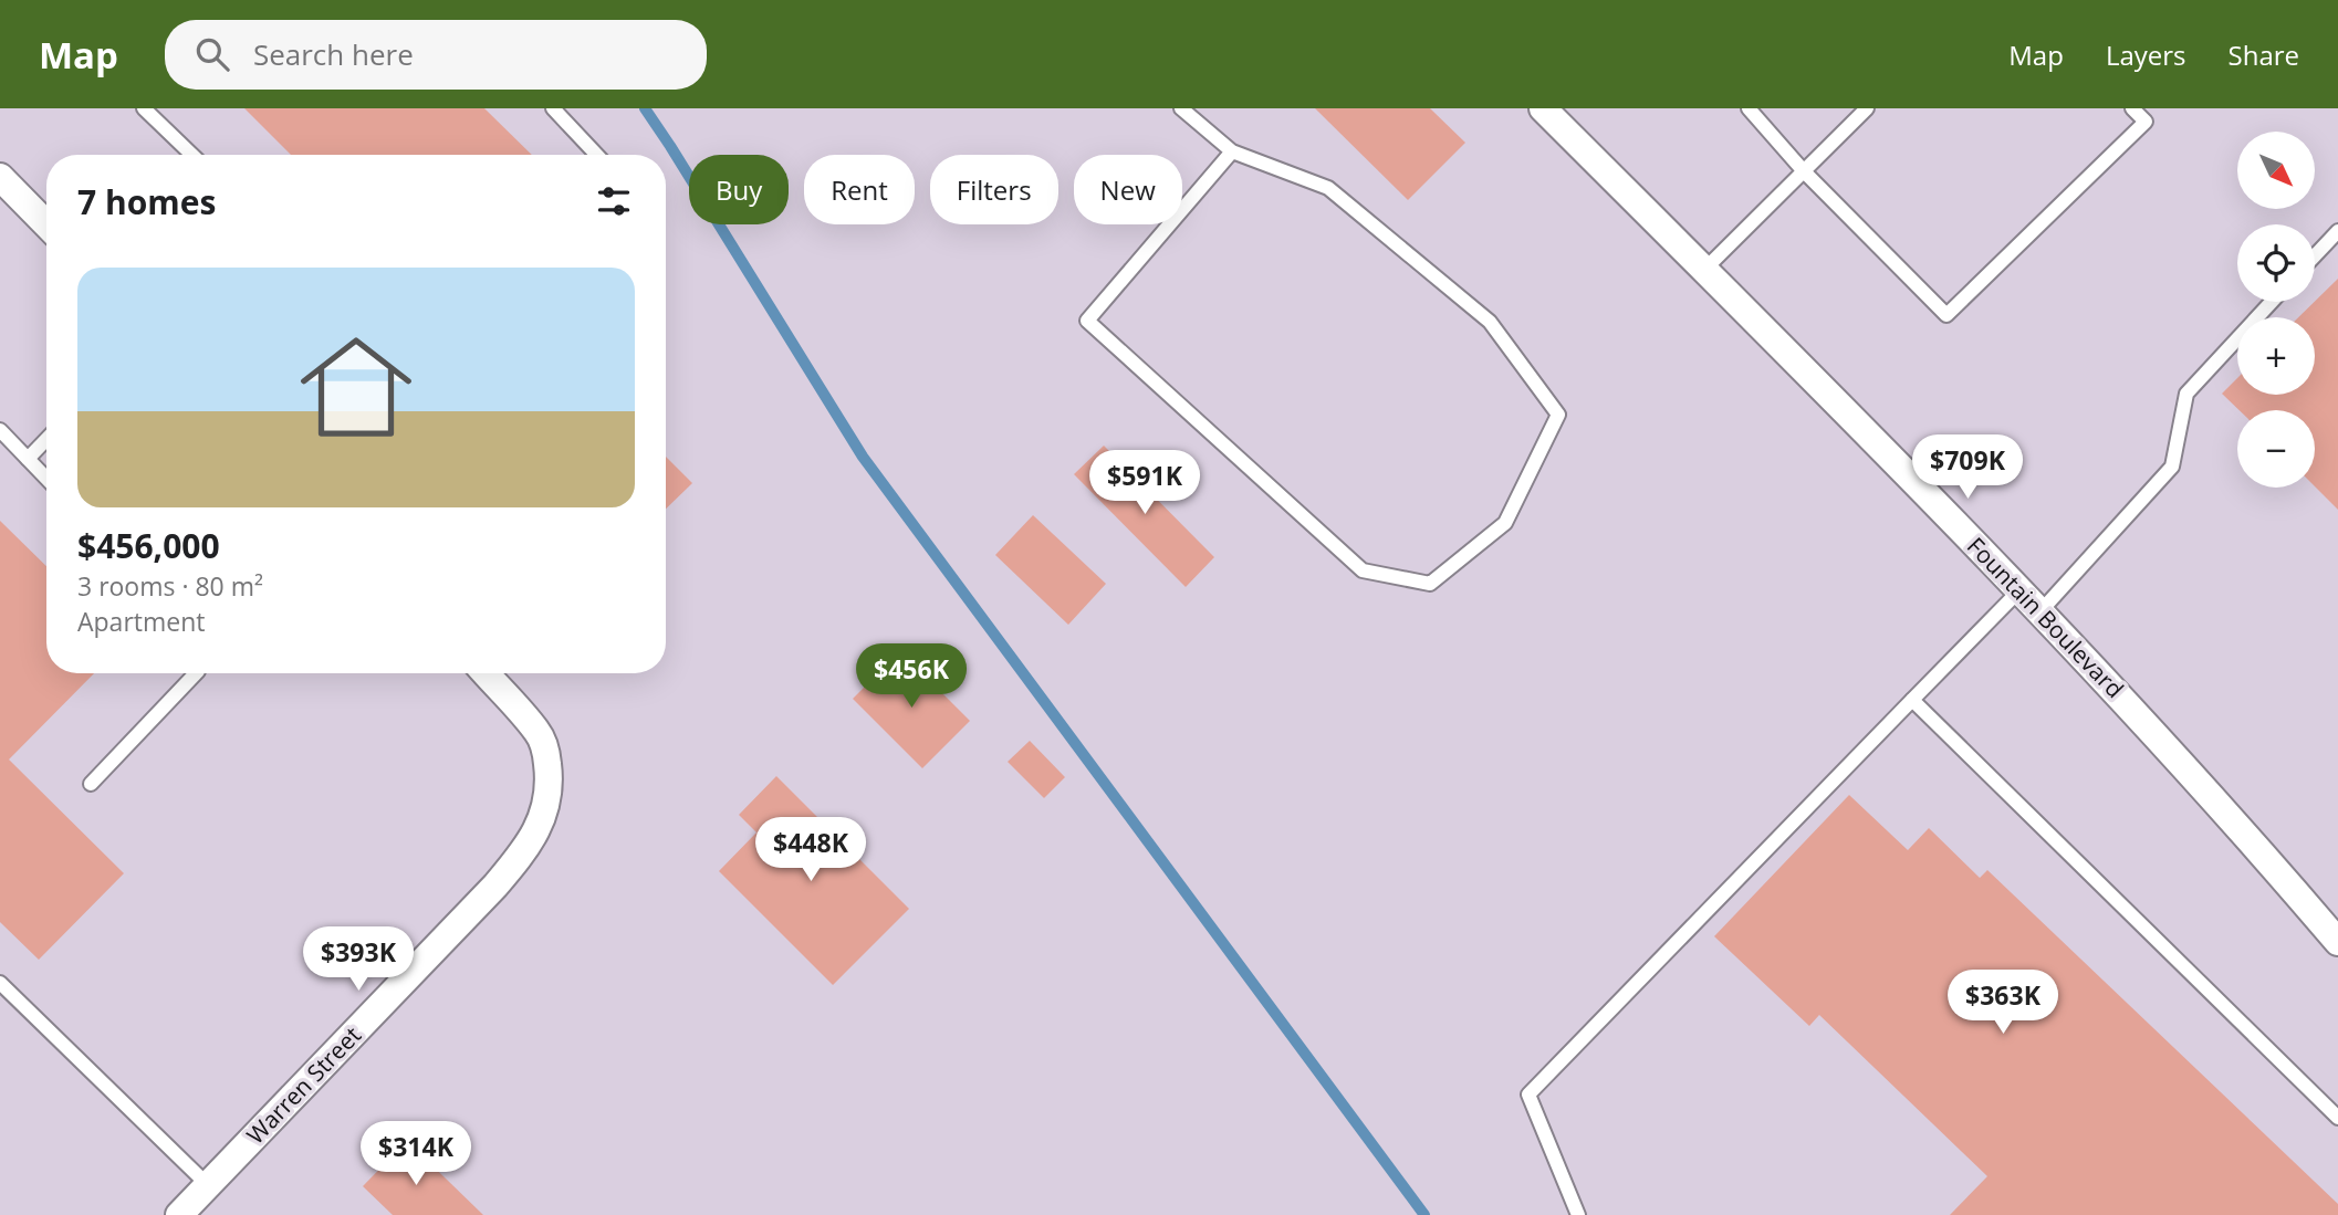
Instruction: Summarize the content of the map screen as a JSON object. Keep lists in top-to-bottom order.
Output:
{
  "streets": {
    "street": ["Fountain Boulevard", "Warren Street"]
  },
  "north": "bottom right",
  "page": {
    "header": "Map",
    "search": "Search here",
    "nav": ["Map", "Layers", "Share"],
    "map_buttons": ["+", "−"],
    "chip": [
      "Buy",
      "Rent",
      "Filters",
      "New"
    ],
    "heading": "7 homes",
    "list": [
      {
        "name": "$456,000",
        "note": "3 rooms · 80 m² · Apartment"
      }
    ],
    "price": [
      "$709K",
      "$591K",
      "$456K",
      "$448K",
      "$393K",
      "$363K",
      "$314K"
    ]
  }
}
